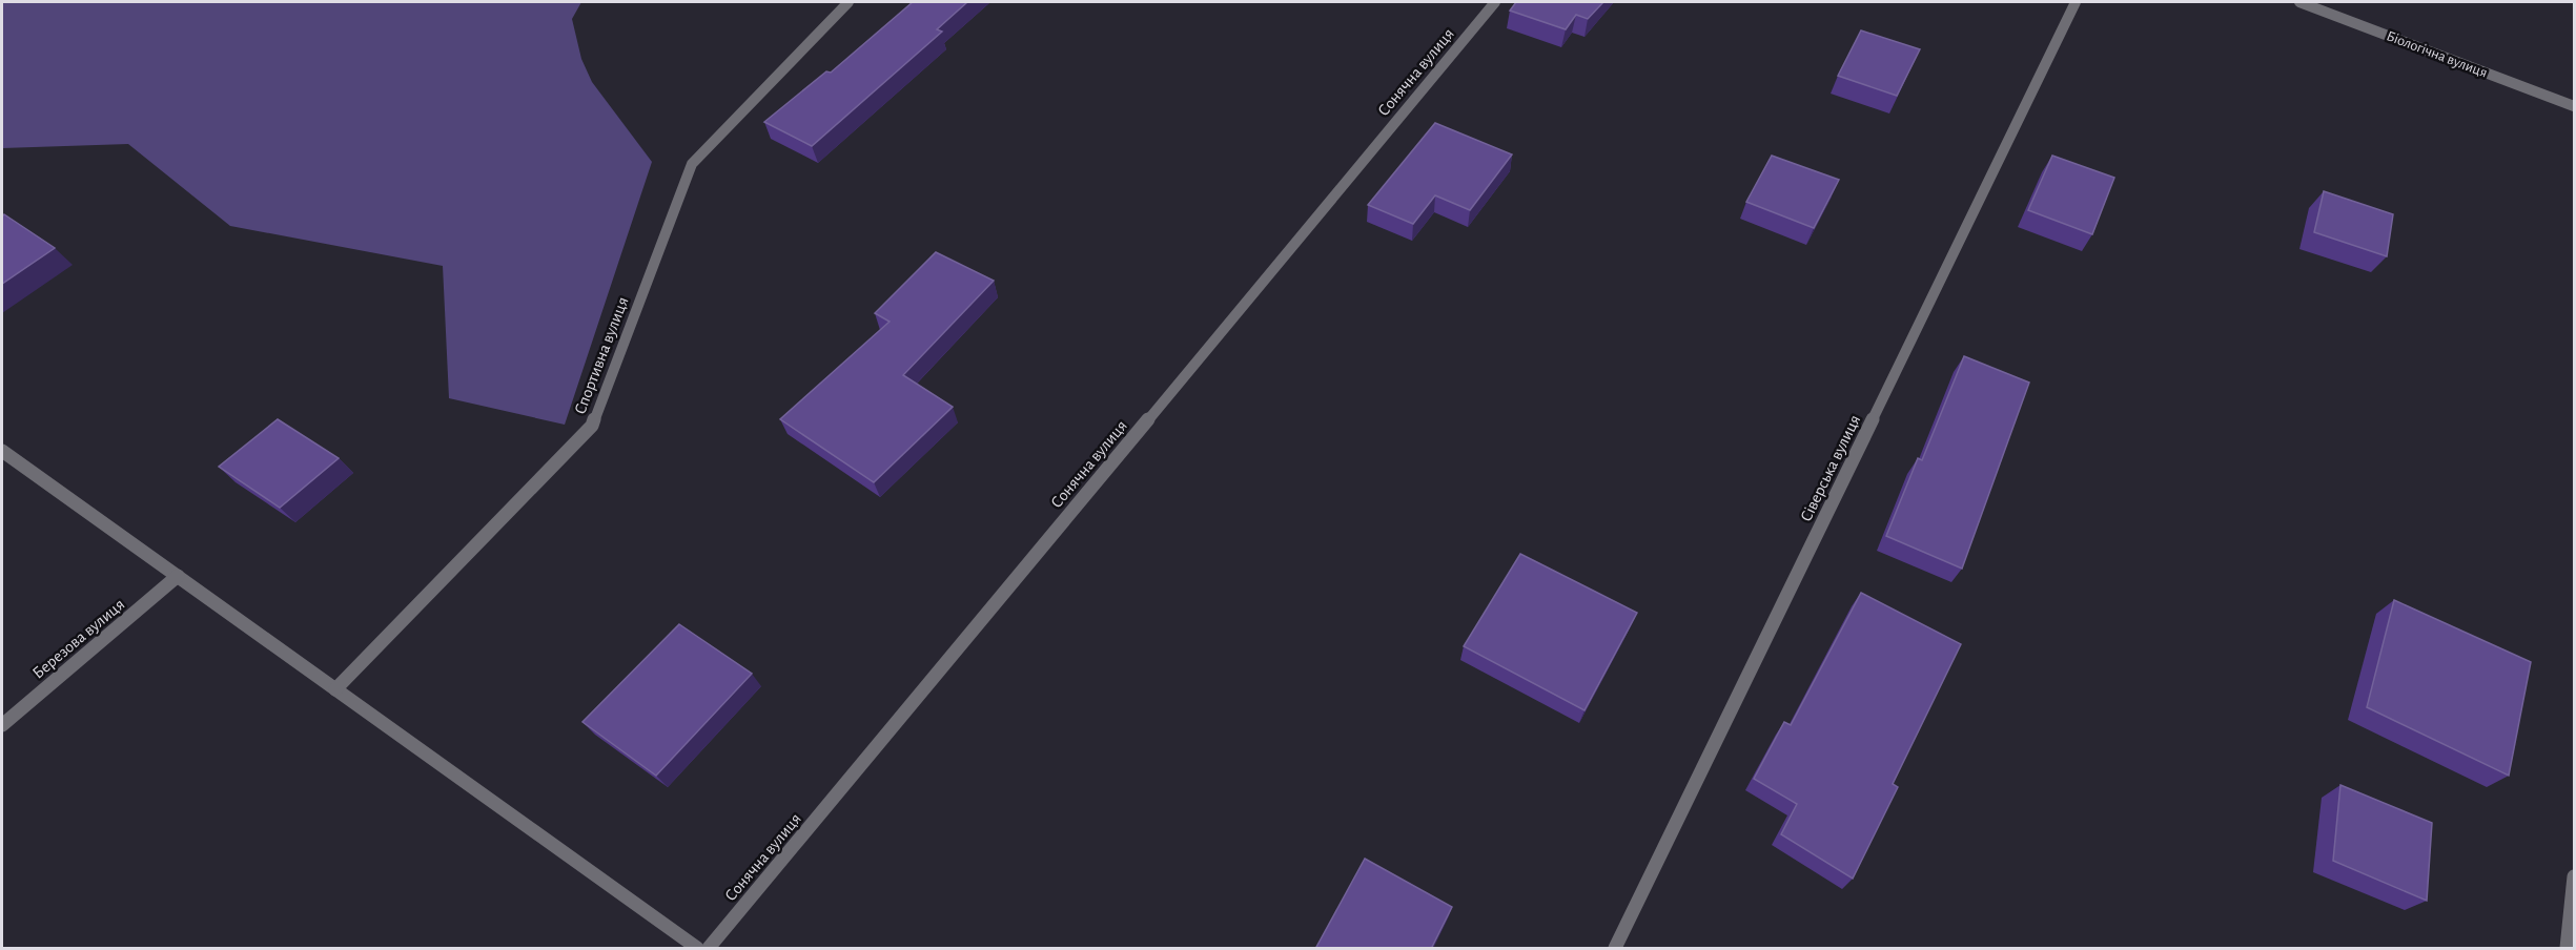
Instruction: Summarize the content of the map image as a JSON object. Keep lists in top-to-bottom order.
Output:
{
  "streets": {
    "lane": [
      "Біологічна вулиця",
      "Сонячна вулиця",
      "Спортивна вулиця",
      "Сіверська вулиця",
      "Березова вулиця"
    ]
  }
}
